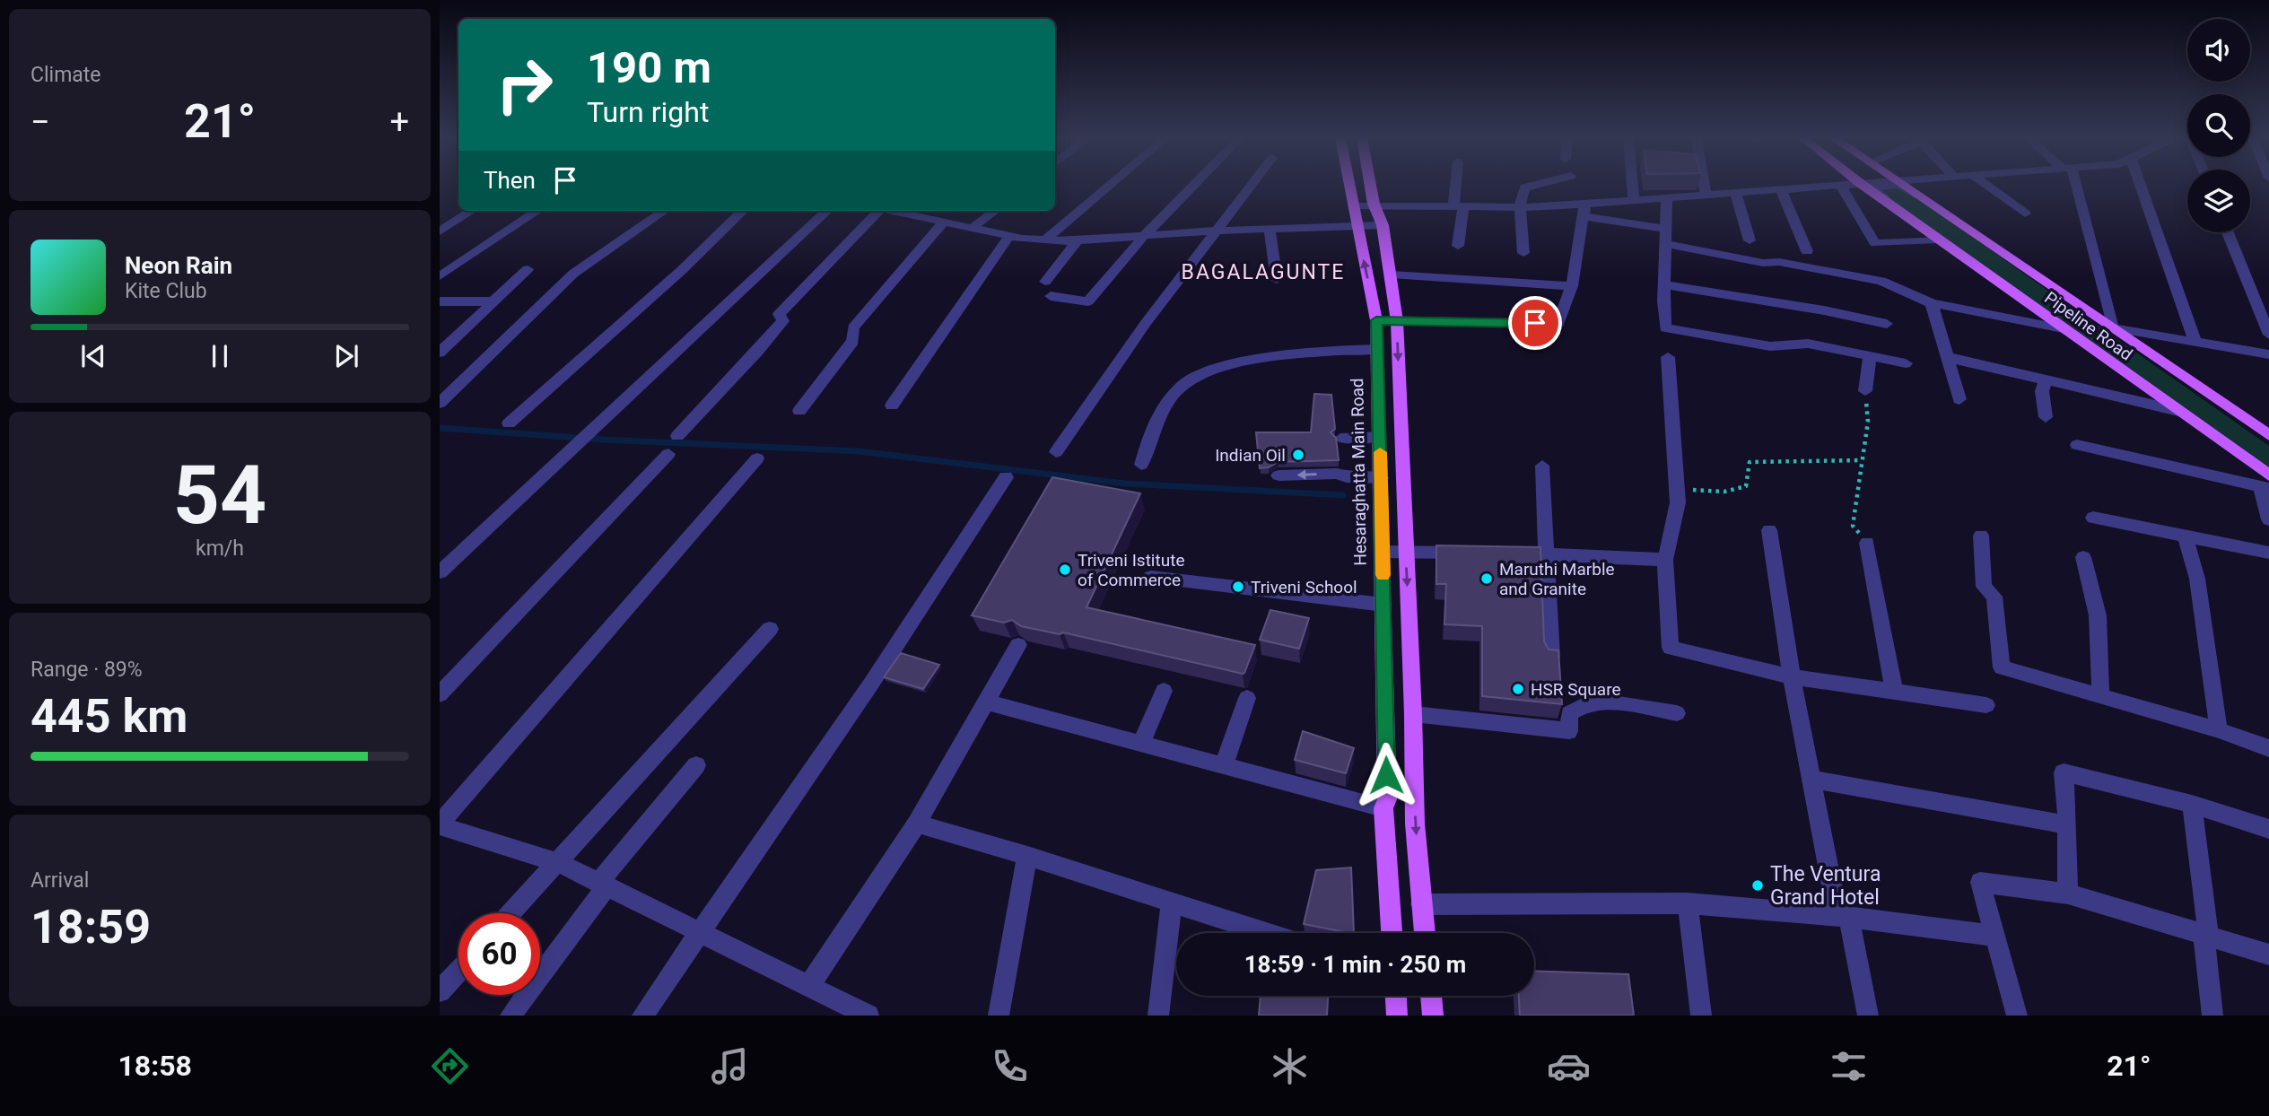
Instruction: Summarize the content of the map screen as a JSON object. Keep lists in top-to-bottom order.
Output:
{
  "streets": {
    "main road": ["Pipeline Road", "Hesaraghatta Main Road"]
  },
  "districts": ["BAGALAGUNTE"],
  "places": [
    "Indian Oil",
    "Triveni Istitute of Commerce",
    "Maruthi Marble and Granite",
    "Triveni School",
    "HSR Square",
    "The Ventura Grand Hotel"
  ],
  "page": {
    "tile": [
      "Climate",
      ["54", "km/h"],
      ["Range · 89%", "445 km"],
      ["Arrival", "18:59"]
    ],
    "turn": ["190 m", "Turn right"],
    "heat": ["−", "21°", "+"],
    "then": "Then",
    "song": ["Neon Rain", "Kite Club"],
    "limit": "60",
    "trip": "18:59 · 1 min · 250 m",
    "tabs": ["18:58", "21°"]
  }
}
